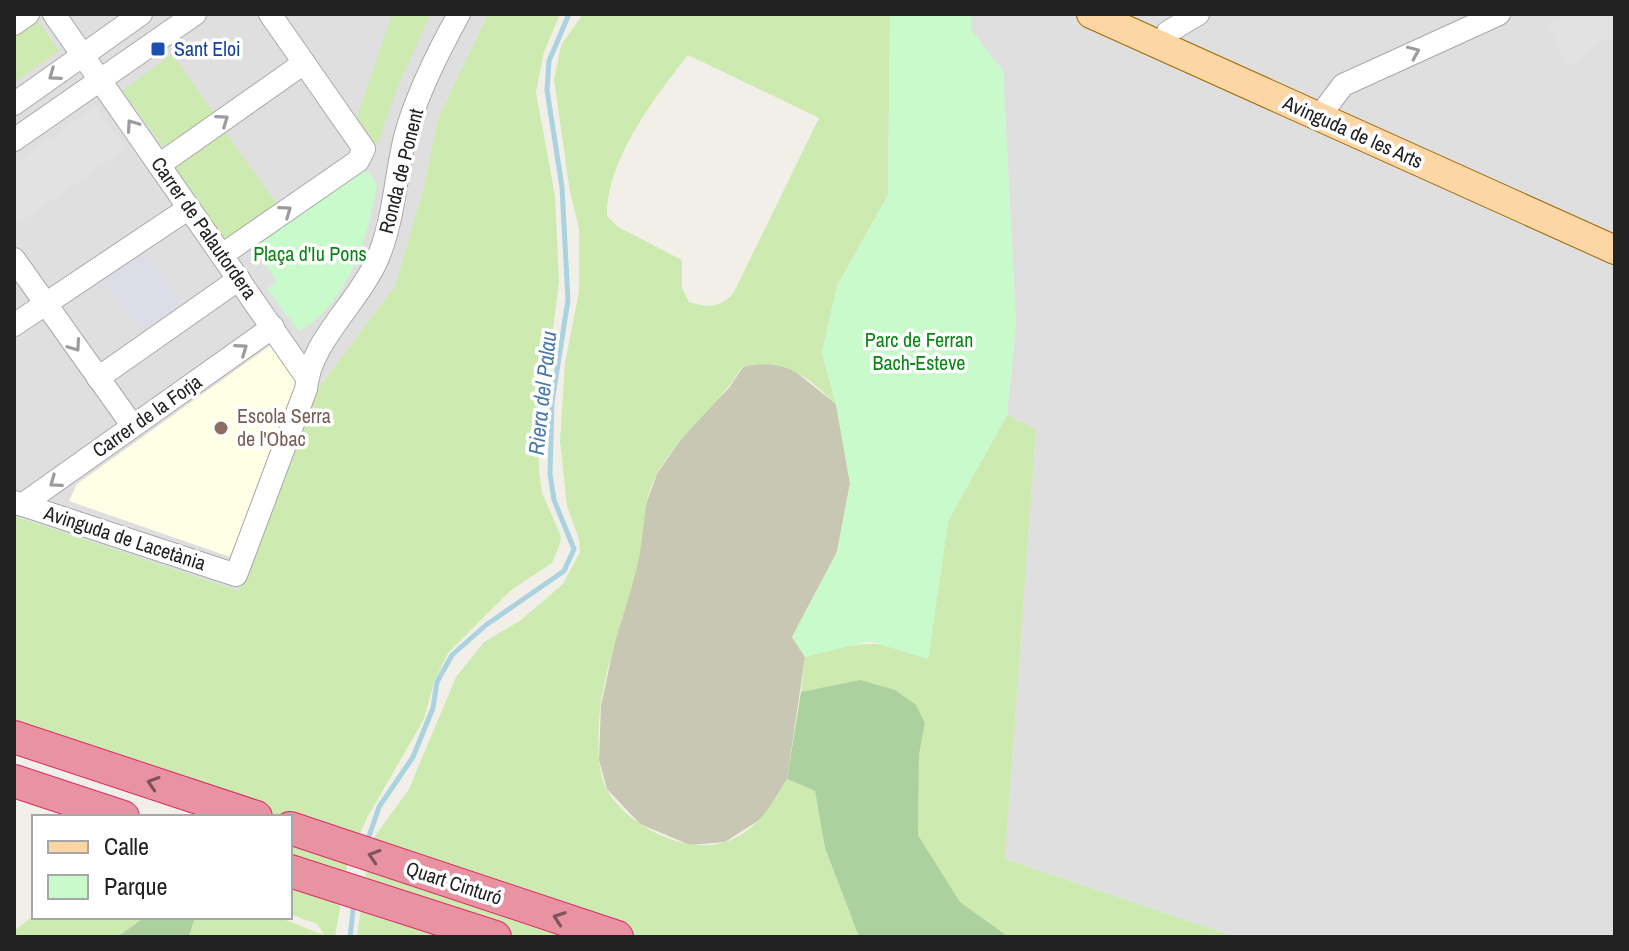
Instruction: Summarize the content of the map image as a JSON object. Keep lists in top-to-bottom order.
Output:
{
  "streets": {
    "highway": ["Quart Cinturó"],
    "main road": ["Avinguda de les Arts"],
    "street": [
      "Ronda de Ponent",
      "Carrer de Palautordera",
      "Carrer de la Forja",
      "Avinguda de Lacetània"
    ]
  },
  "crossings": [
    ["Ronda de Ponent", "Carrer de Palautordera"],
    ["Ronda de Ponent", "Avinguda de Lacetània"],
    ["Carrer de Palautordera", "Carrer de la Forja"],
    ["Carrer de la Forja", "Avinguda de Lacetània"]
  ],
  "water": ["Riera del Palau"],
  "parks": ["Plaça d'Iu Pons", "Parc de Ferran Bach-Esteve"],
  "places": {
    "transit": ["Sant Eloi"],
    "other": ["Escola Serra de l'Obac"]
  },
  "legend": ["Calle", "Parque"]
}
